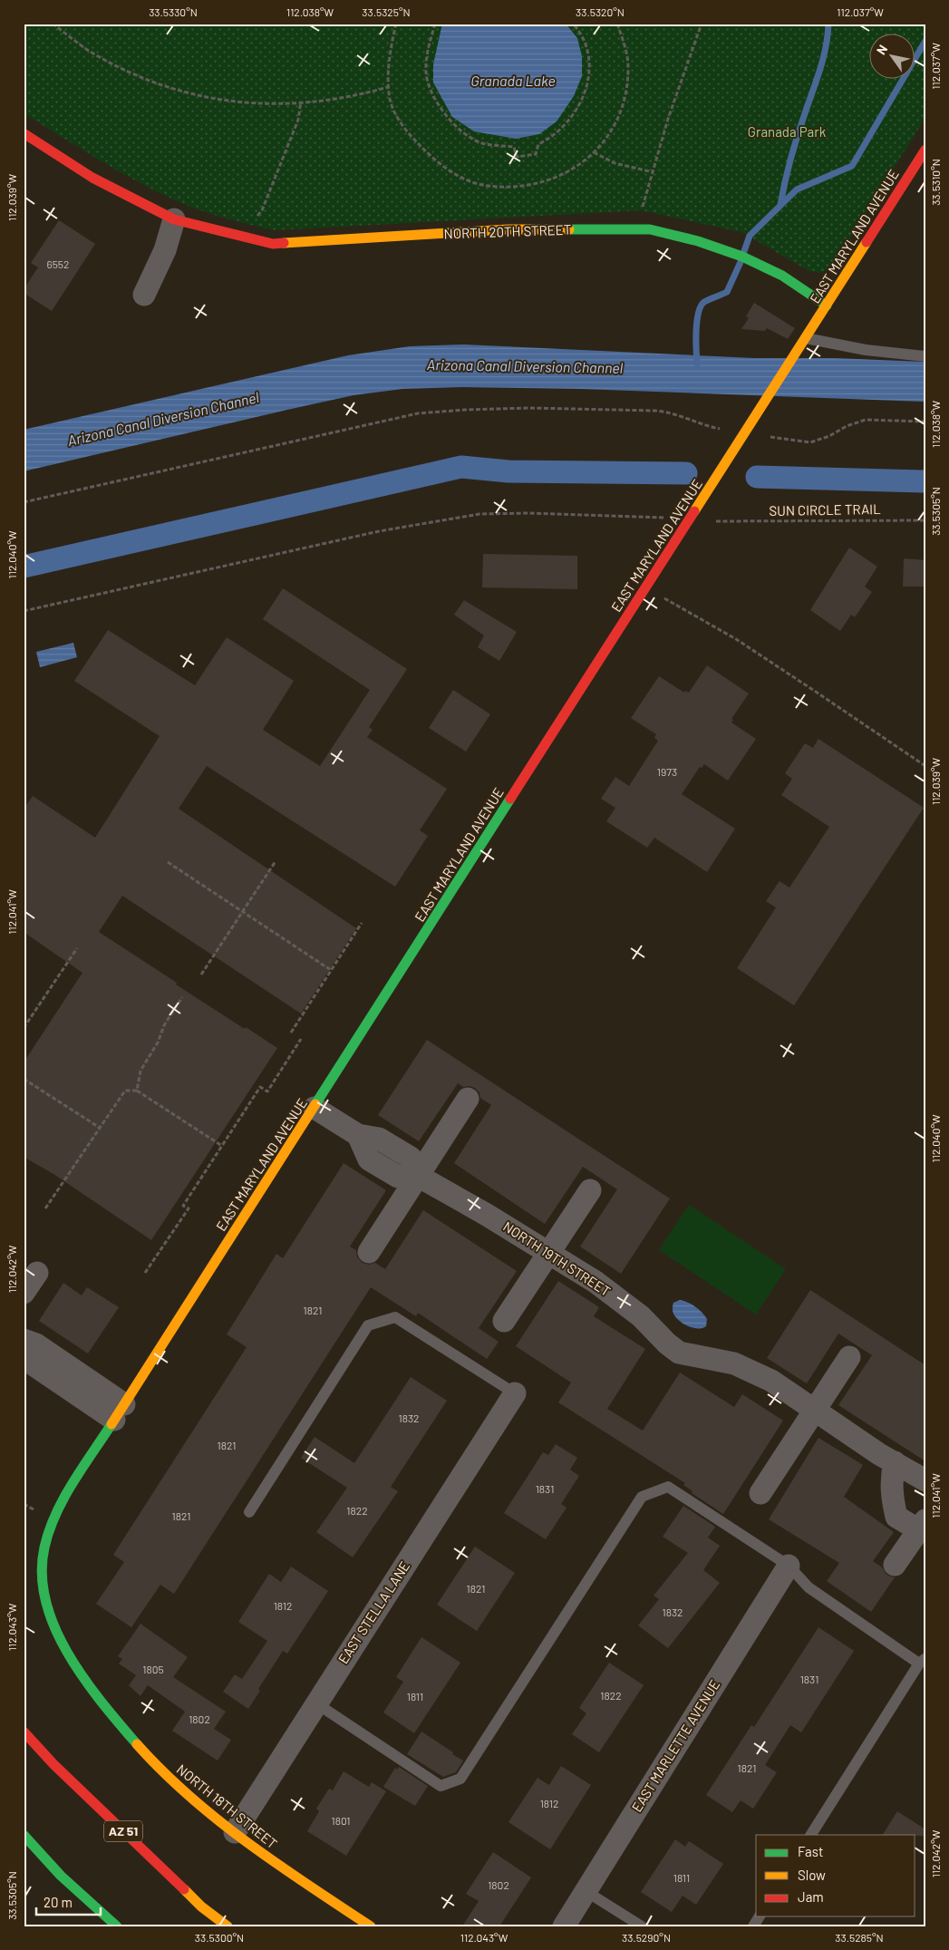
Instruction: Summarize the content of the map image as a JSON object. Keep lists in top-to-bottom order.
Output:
{
  "streets": {
    "main road": [
      "NORTH 20TH STREET",
      "EAST MARYLAND AVENUE",
      "NORTH 18TH STREET",
      "AZ 51"
    ],
    "street": ["NORTH 19TH STREET", "EAST STELLA LANE", "EAST MARLETTE AVENUE"],
    "path": ["SUN CIRCLE TRAIL"]
  },
  "crossings": [
    ["NORTH 20TH STREET", "EAST MARYLAND AVENUE"],
    ["EAST MARYLAND AVENUE", "NORTH 18TH STREET"],
    ["EAST STELLA LANE", "NORTH 18TH STREET"]
  ],
  "water": ["Granada Lake", "Arizona Canal Diversion Channel"],
  "parks": ["Granada Park"],
  "house_numbers": [
    "6552",
    "1973",
    "1821",
    "1832",
    "1821",
    "1831",
    "1822",
    "1821",
    "1821",
    "1812",
    "1832",
    "1805",
    "1831",
    "1822",
    "1811",
    "1802",
    "1821",
    "1812",
    "1801",
    "1811",
    "1802"
  ],
  "legend": ["Fast", "Slow", "Jam"],
  "scale_bar": "20 m",
  "north": "top left",
  "coordinates": [
    "33.5330°N",
    "112.038°W",
    "33.5325°N",
    "33.5320°N",
    "112.037°W",
    "33.5310°N",
    "112.039°W",
    "33.5305°N",
    "112.040°W",
    "112.041°W",
    "112.042°W",
    "112.043°W",
    "33.5300°N",
    "33.5290°N",
    "33.5285°N"
  ]
}
